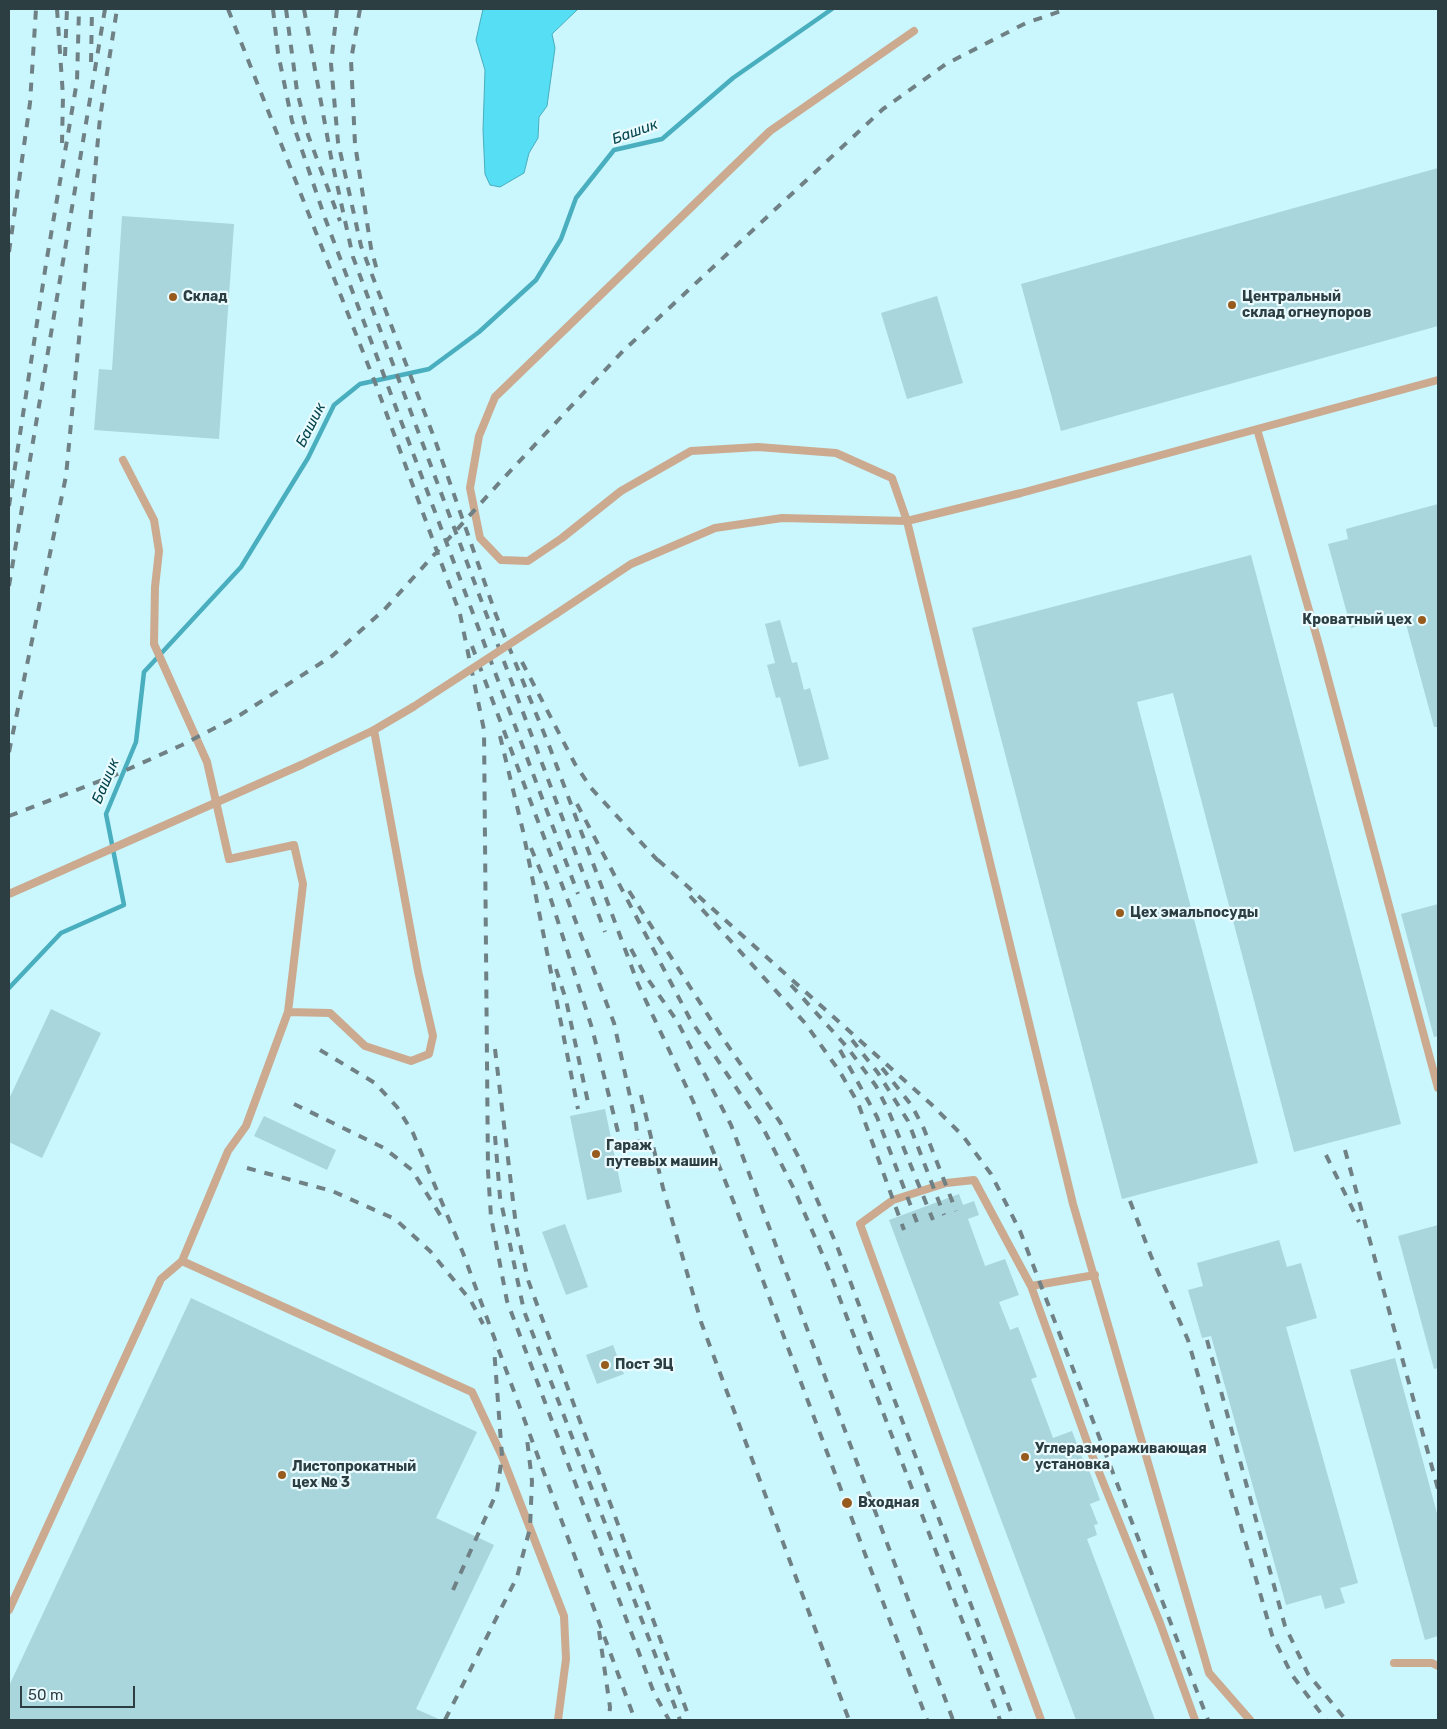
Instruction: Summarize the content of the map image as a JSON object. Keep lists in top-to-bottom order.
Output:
{
  "water": ["Башик"],
  "places": [
    "Склад",
    "Центральный склад огнеупоров",
    "Кроватный цех",
    "Цех эмальпосуды",
    "Гараж путевых машин",
    "Поcт ЭЦ",
    "Углеразмораживающая установка",
    "Листопрокатный цех № 3",
    "Входная"
  ],
  "scale_bar": "50 m"
}
